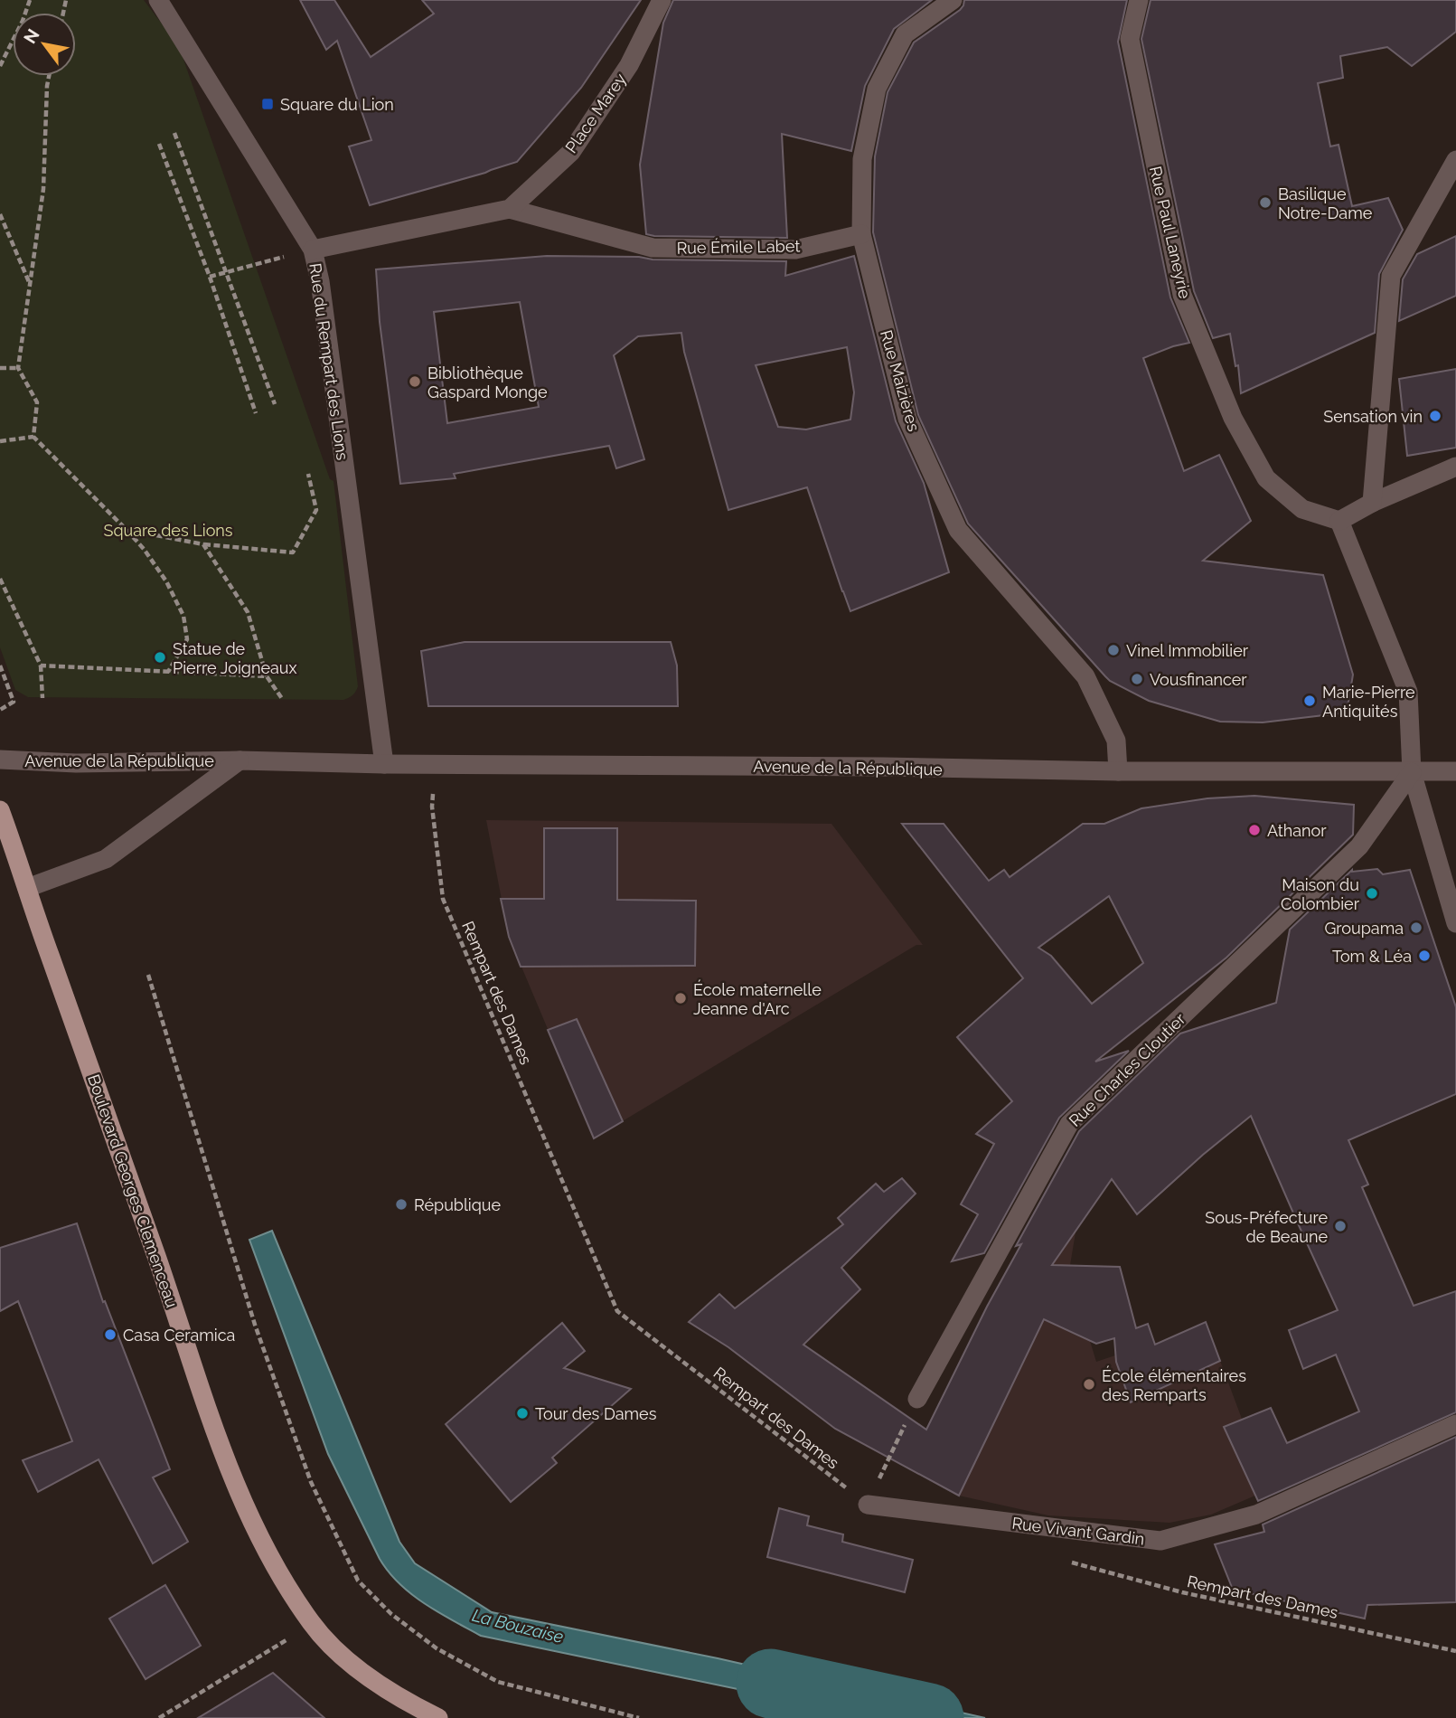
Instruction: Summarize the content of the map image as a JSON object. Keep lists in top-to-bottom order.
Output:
{
  "streets": {
    "main road": ["Boulevard Georges Clemenceau"],
    "street": [
      "Place Marey",
      "Rue Paul Laneyrie",
      "Rue Émile Labet",
      "Rue du Rempart des Lions",
      "Rue Maizières",
      "Avenue de la République",
      "Rue Charles Cloutier",
      "Rue Vivant Gardin"
    ],
    "path": ["Rempart des Dames"]
  },
  "crossings": [
    ["Place Marey", "Rue Émile Labet"],
    ["Rue Émile Labet", "Rue Maizières"],
    ["Rue du Rempart des Lions", "Avenue de la République"],
    ["Rue Maizières", "Avenue de la République"],
    ["Avenue de la République", "Rue Charles Cloutier"],
    ["Avenue de la République", "Boulevard Georges Clemenceau"],
    ["Rempart des Dames", "Rue Vivant Gardin"]
  ],
  "water": ["La Bouzaise"],
  "parks": ["Square des Lions"],
  "places": {
    "transit": ["Square du Lion"],
    "other": [
      "Basilique Notre-Dame",
      "Bibliothèque Gaspard Monge",
      "Sensation vin",
      "Vinel Immobilier",
      "Statue de Pierre Joigneaux",
      "Vousfinancer",
      "Marie-Pierre Antiquités",
      "Athanor",
      "Maison du Colombier",
      "Groupama",
      "Tom & Léa",
      "École maternelle Jeanne d'Arc",
      "République",
      "Sous-Préfecture de Beaune",
      "Casa Ceramica",
      "École élémentaires des Remparts",
      "Tour des Dames"
    ]
  },
  "north": "top left"
}
